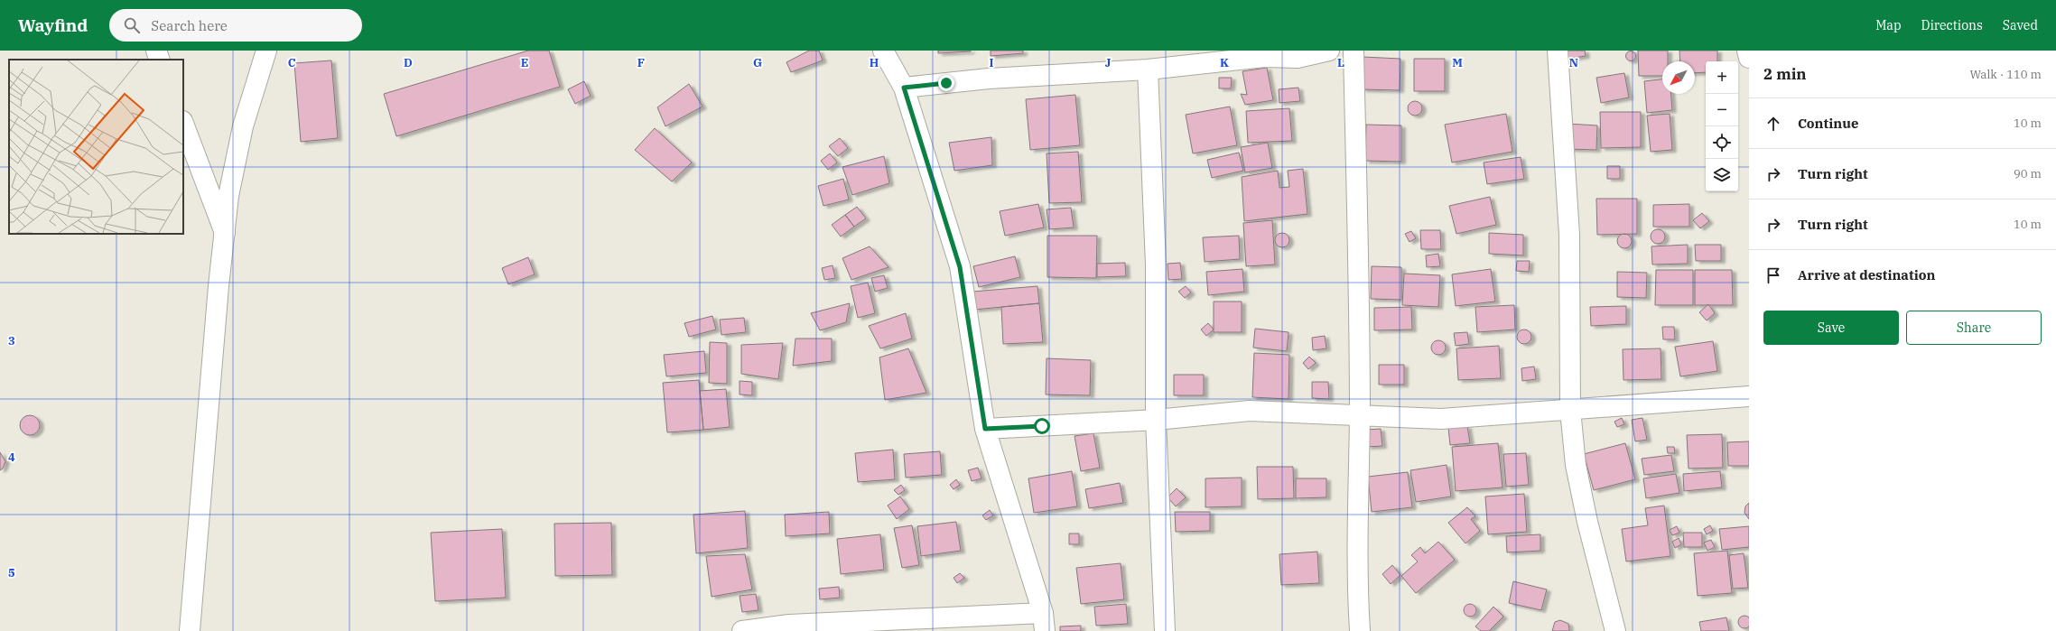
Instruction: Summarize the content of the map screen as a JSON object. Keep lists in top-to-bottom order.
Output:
{
  "north": "bottom left",
  "page": {
    "header": "Wayfind",
    "search": "Search here",
    "nav": ["Map", "Directions", "Saved"],
    "heading": ["2 min", "Walk · 110 m"],
    "map_buttons": ["+", "−"],
    "list": [
      ["Continue", "10 m"],
      ["Turn right", "90 m"],
      ["Turn right", "10 m"],
      "Arrive at destination"
    ],
    "buttons": ["Save", "Share"]
  },
  "grid": {
    "columns": [
      "C",
      "D",
      "E",
      "F",
      "G",
      "H",
      "I",
      "J",
      "K",
      "L",
      "M",
      "N"
    ],
    "rows": ["3", "4", "5"]
  }
}
